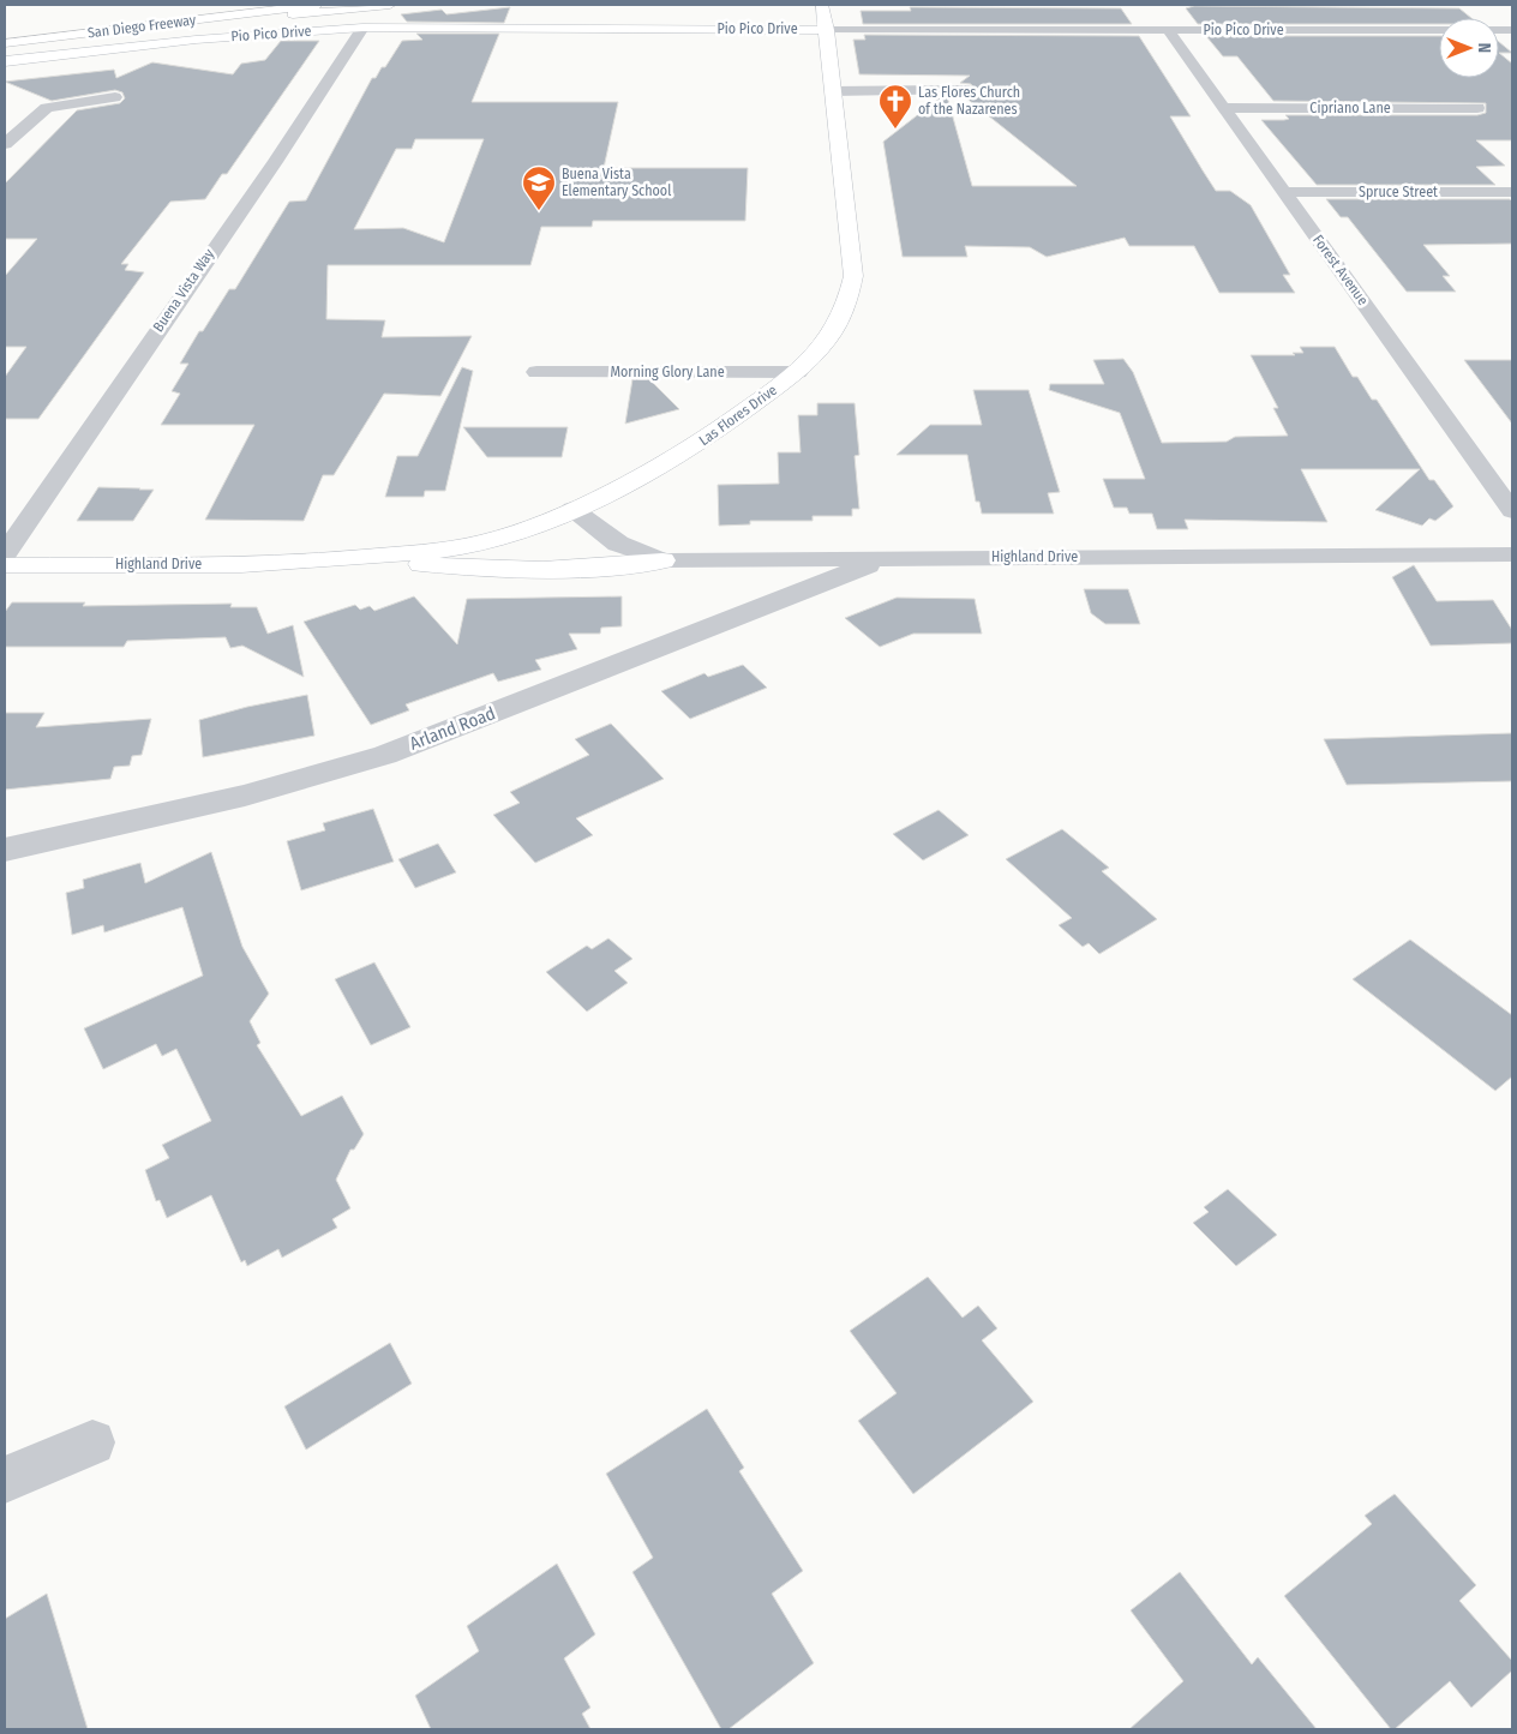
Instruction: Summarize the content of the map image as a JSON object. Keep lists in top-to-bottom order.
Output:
{
  "streets": {
    "main road": [
      "San Diego Freeway",
      "Pio Pico Drive",
      "Las Flores Drive",
      "Highland Drive"
    ],
    "street": [
      "Cipriano Lane",
      "Spruce Street",
      "Forest Avenue",
      "Buena Vista Way",
      "Morning Glory Lane",
      "Arland Road"
    ]
  },
  "crossings": [
    ["Pio Pico Drive", "Forest Avenue"],
    ["Pio Pico Drive", "Buena Vista Way"],
    ["Pio Pico Drive", "Las Flores Drive"],
    ["Cipriano Lane", "Forest Avenue"],
    ["Spruce Street", "Forest Avenue"],
    ["Morning Glory Lane", "Las Flores Drive"],
    ["Las Flores Drive", "Highland Drive"],
    ["Highland Drive", "Arland Road"]
  ],
  "places": {
    "church": ["Las Flores Church of the Nazarenes"],
    "school or university": ["Buena Vista Elementary School"]
  },
  "north": "right"
}
